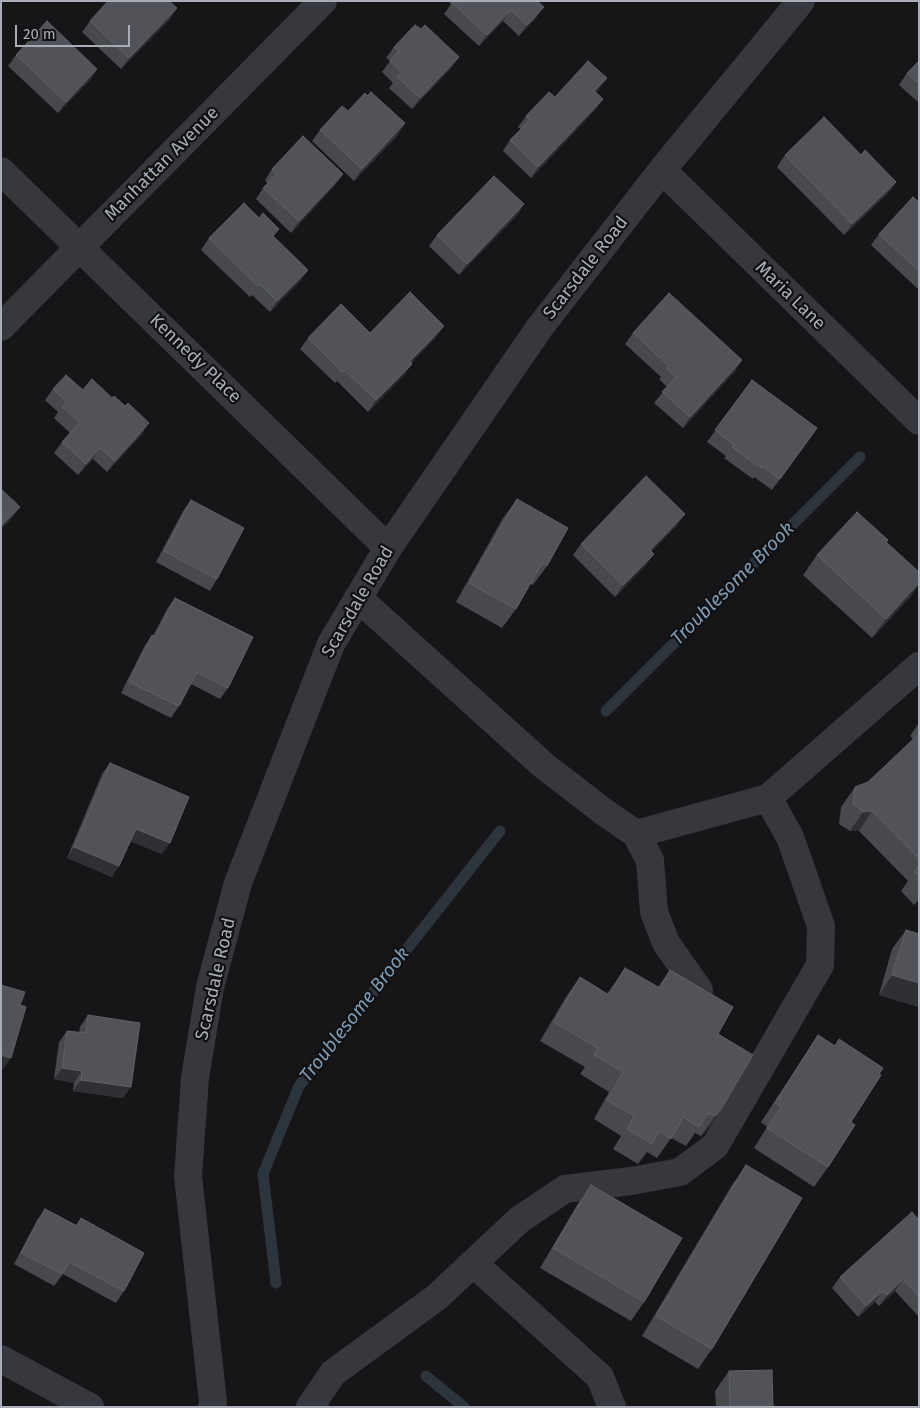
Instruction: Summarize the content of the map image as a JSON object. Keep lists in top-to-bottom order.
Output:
{
  "streets": {
    "street": [
      "Manhattan Avenue",
      "Scarsdale Road",
      "Maria Lane",
      "Kennedy Place"
    ]
  },
  "crossings": [
    ["Manhattan Avenue", "Kennedy Place"],
    ["Scarsdale Road", "Maria Lane"],
    ["Scarsdale Road", "Kennedy Place"]
  ],
  "water": ["Troublesome Brook"],
  "scale_bar": "20 m"
}
